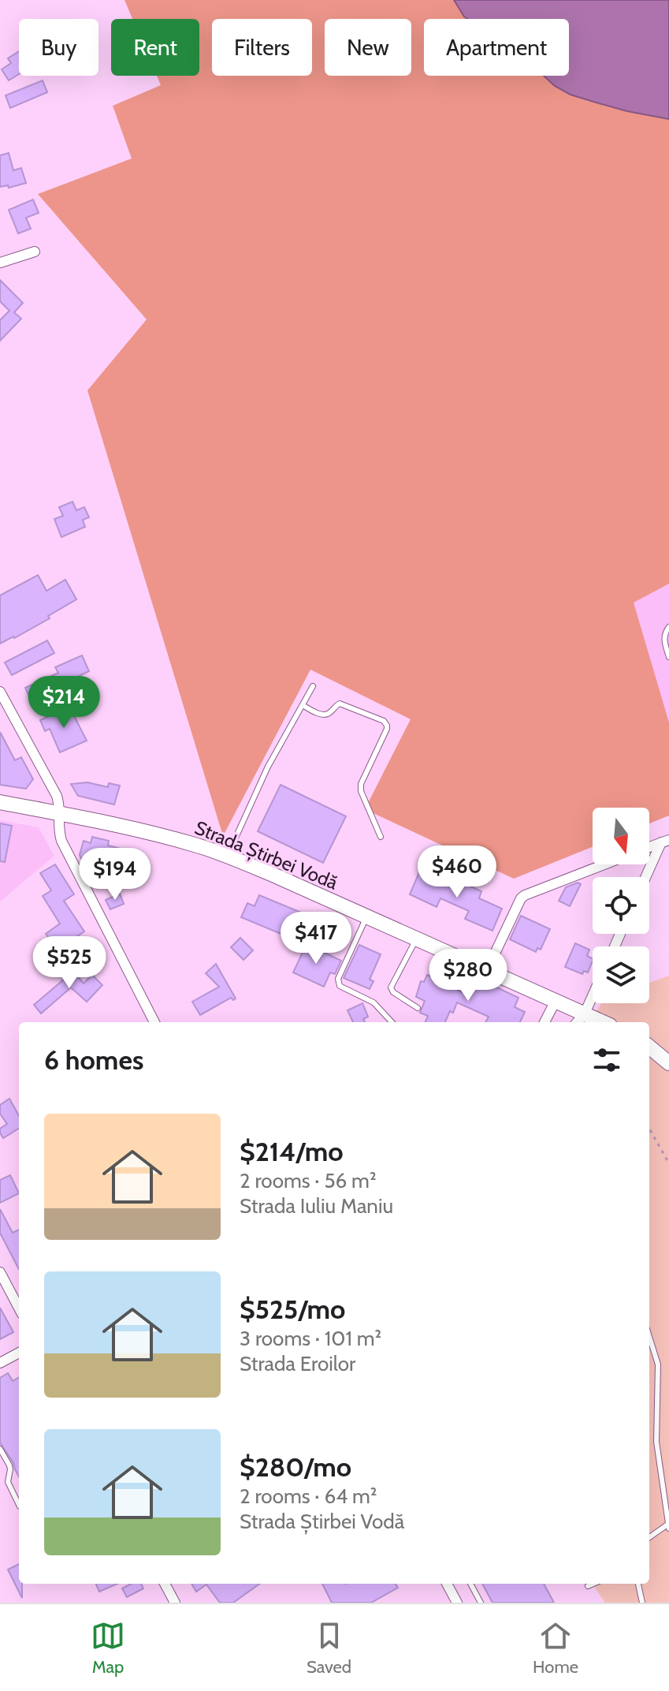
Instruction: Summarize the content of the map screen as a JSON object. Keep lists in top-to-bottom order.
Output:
{
  "streets": {
    "street": ["Strada Știrbei Vodă"]
  },
  "north": "bottom",
  "page": {
    "chip": [
      "Buy",
      "Rent",
      "Filters",
      "New",
      "Apartment"
    ],
    "price": [
      "$214",
      "$460",
      "$194",
      "$417",
      "$525",
      "$280"
    ],
    "heading": "6 homes",
    "list": [
      {
        "name": "$214/mo",
        "note": "2 rooms · 56 m² · Strada Iuliu Maniu"
      },
      {
        "name": "$525/mo",
        "note": "3 rooms · 101 m² · Strada Eroilor"
      },
      {
        "name": "$280/mo",
        "note": "2 rooms · 64 m² · Strada Știrbei Vodă"
      }
    ],
    "tabs": ["Map", "Saved", "Home"]
  }
}
